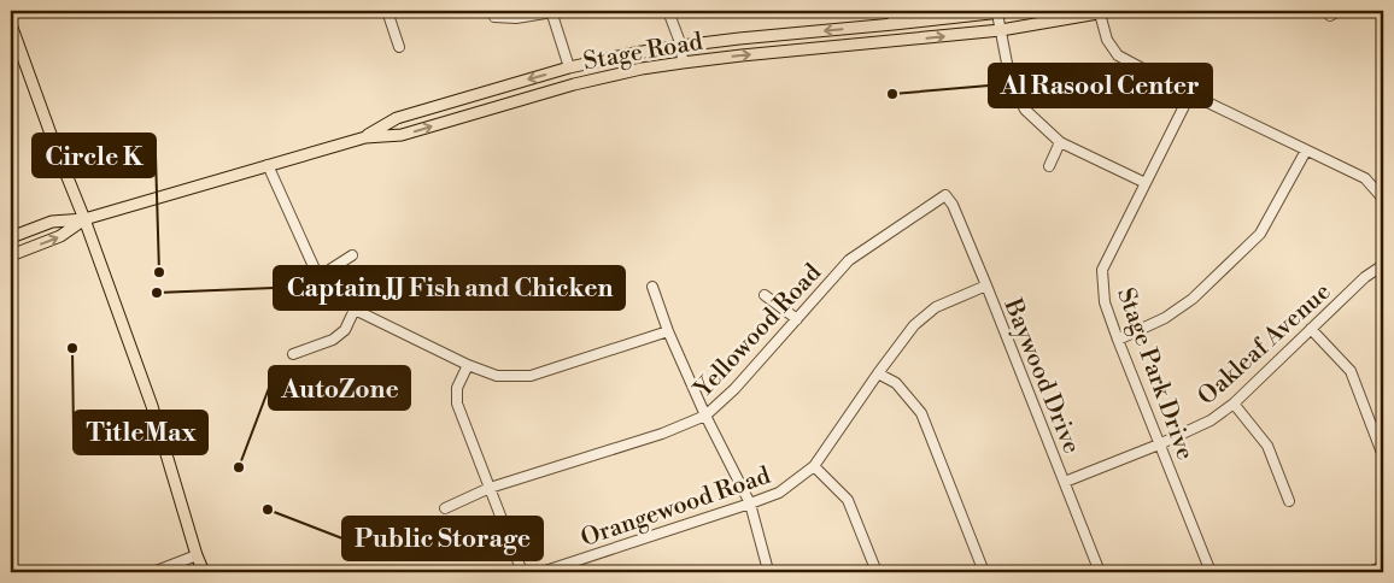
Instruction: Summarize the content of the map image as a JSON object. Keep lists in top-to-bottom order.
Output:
{
  "streets": {
    "main road": ["Stage Road"],
    "street": [
      "Yellowood Road",
      "Oakleaf Avenue",
      "Stage Park Drive",
      "Baywood Drive",
      "Orangewood Road"
    ]
  },
  "crossings": [
    ["Yellowood Road", "Baywood Drive"],
    ["Oakleaf Avenue", "Stage Park Drive"],
    ["Oakleaf Avenue", "Baywood Drive"],
    ["Baywood Drive", "Orangewood Road"]
  ],
  "places": [
    "Al Rasool Center",
    "Circle K",
    "Captain JJ Fish and Chicken",
    "TitleMax",
    "AutoZone",
    "Public Storage"
  ]
}
